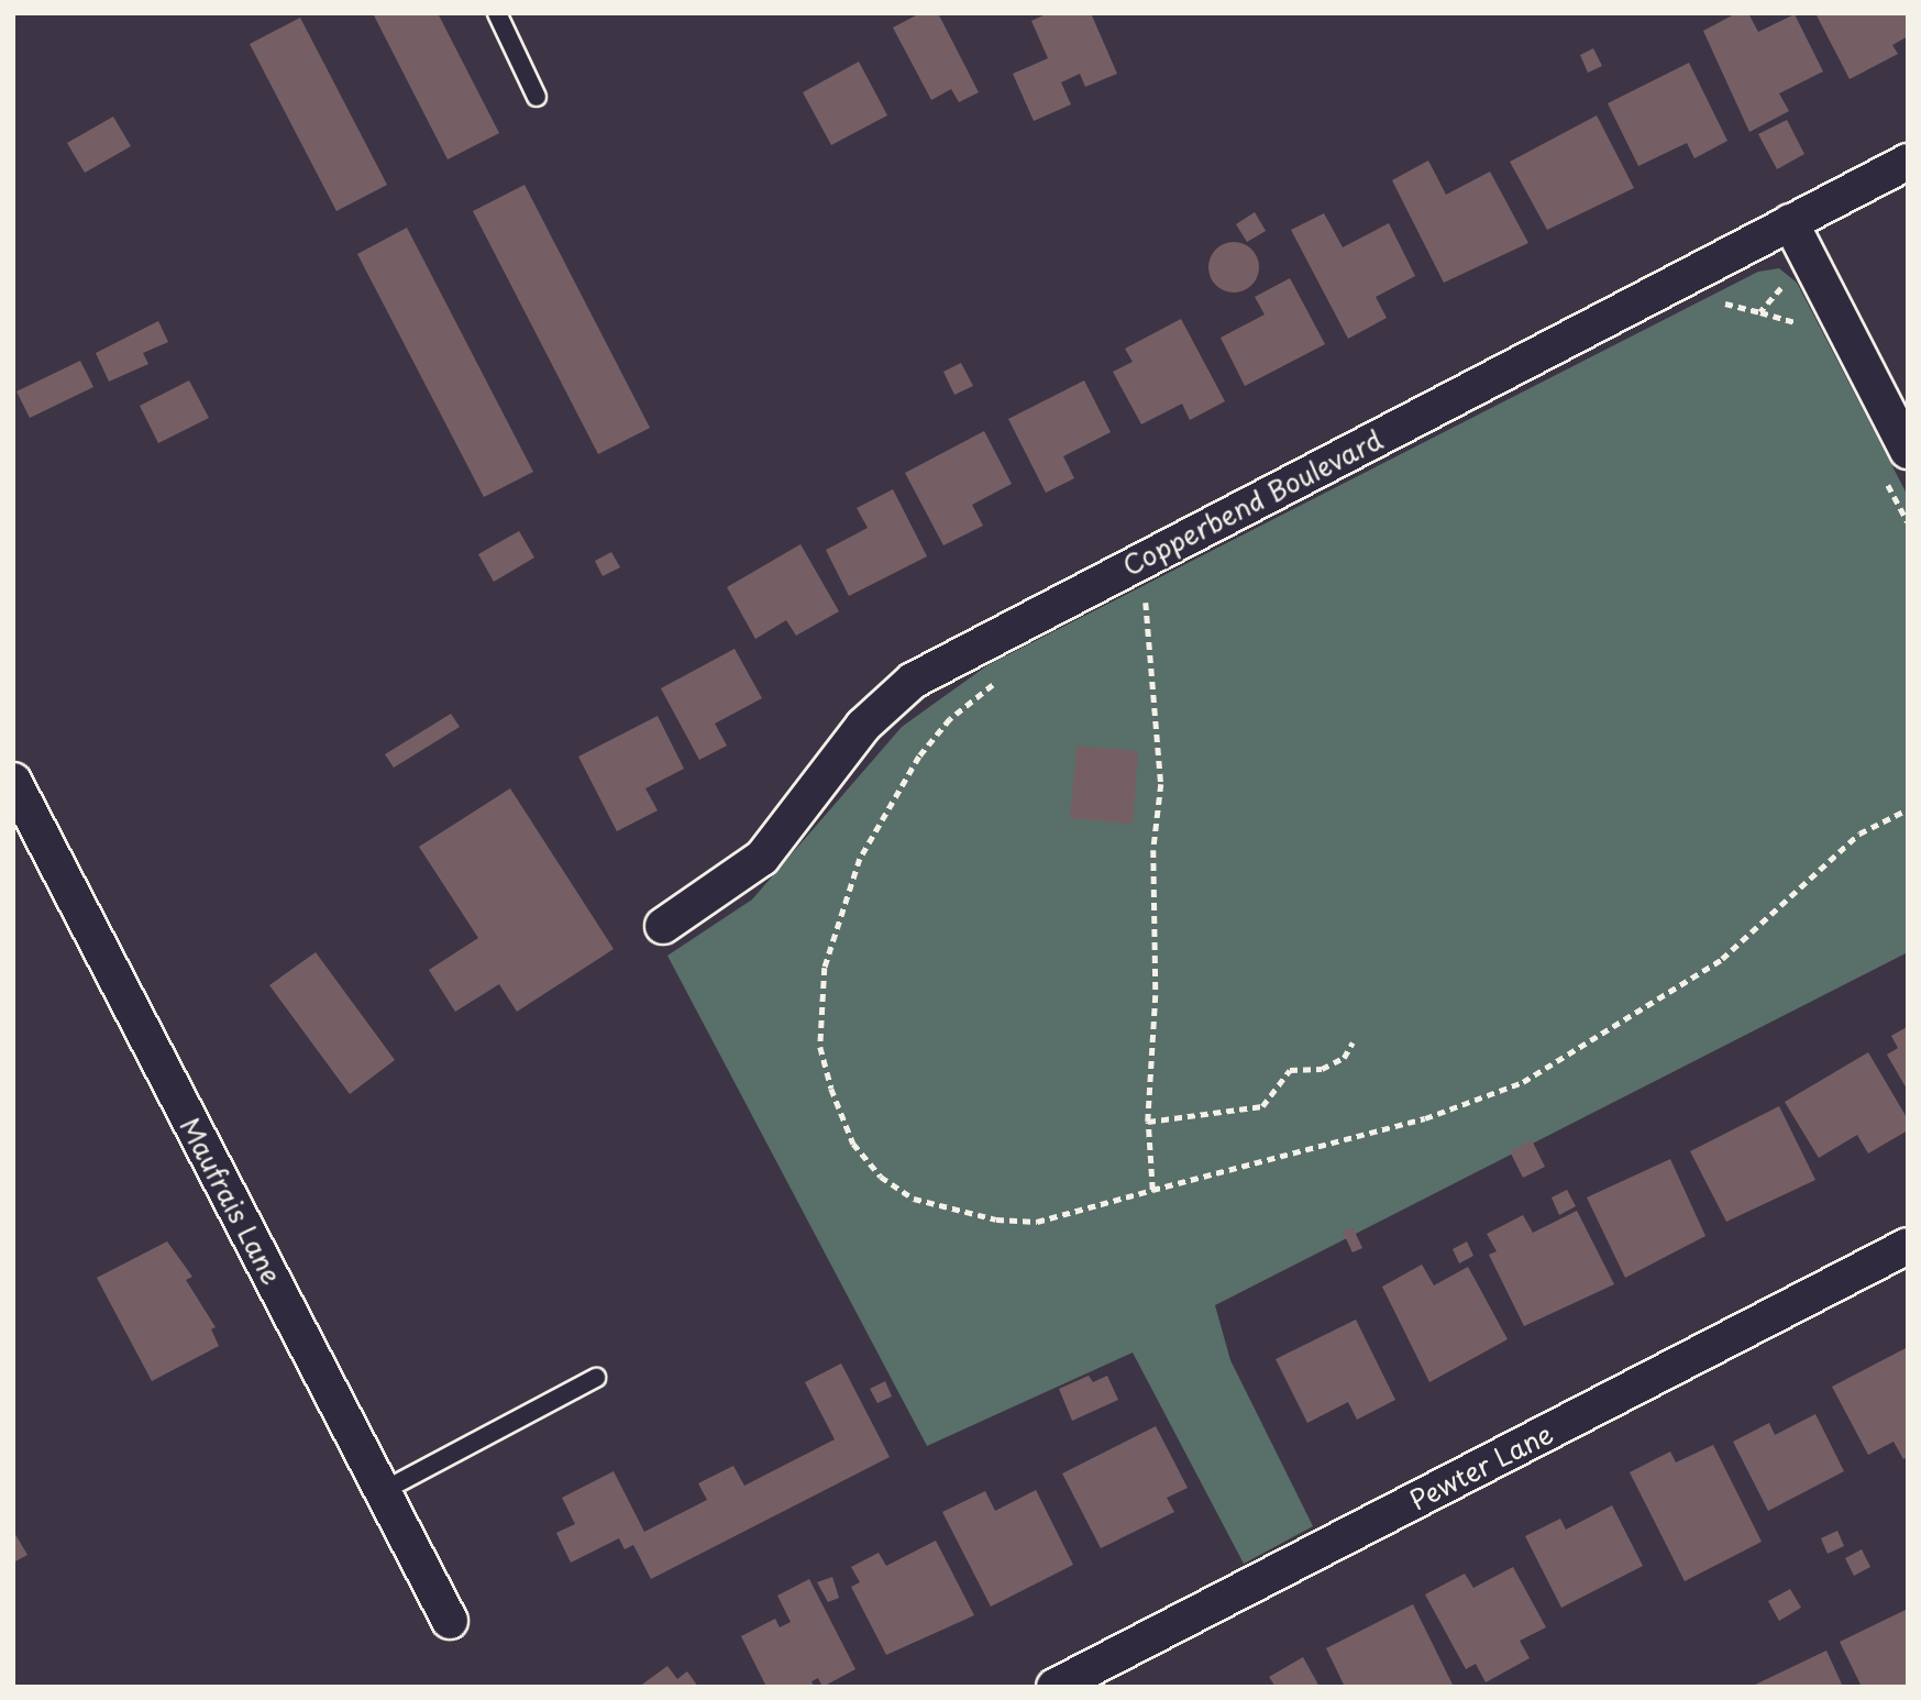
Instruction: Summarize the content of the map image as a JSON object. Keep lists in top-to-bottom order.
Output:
{
  "streets": {
    "street": ["Copperbend Boulevard", "Maufrais Lane", "Pewter Lane"]
  }
}
